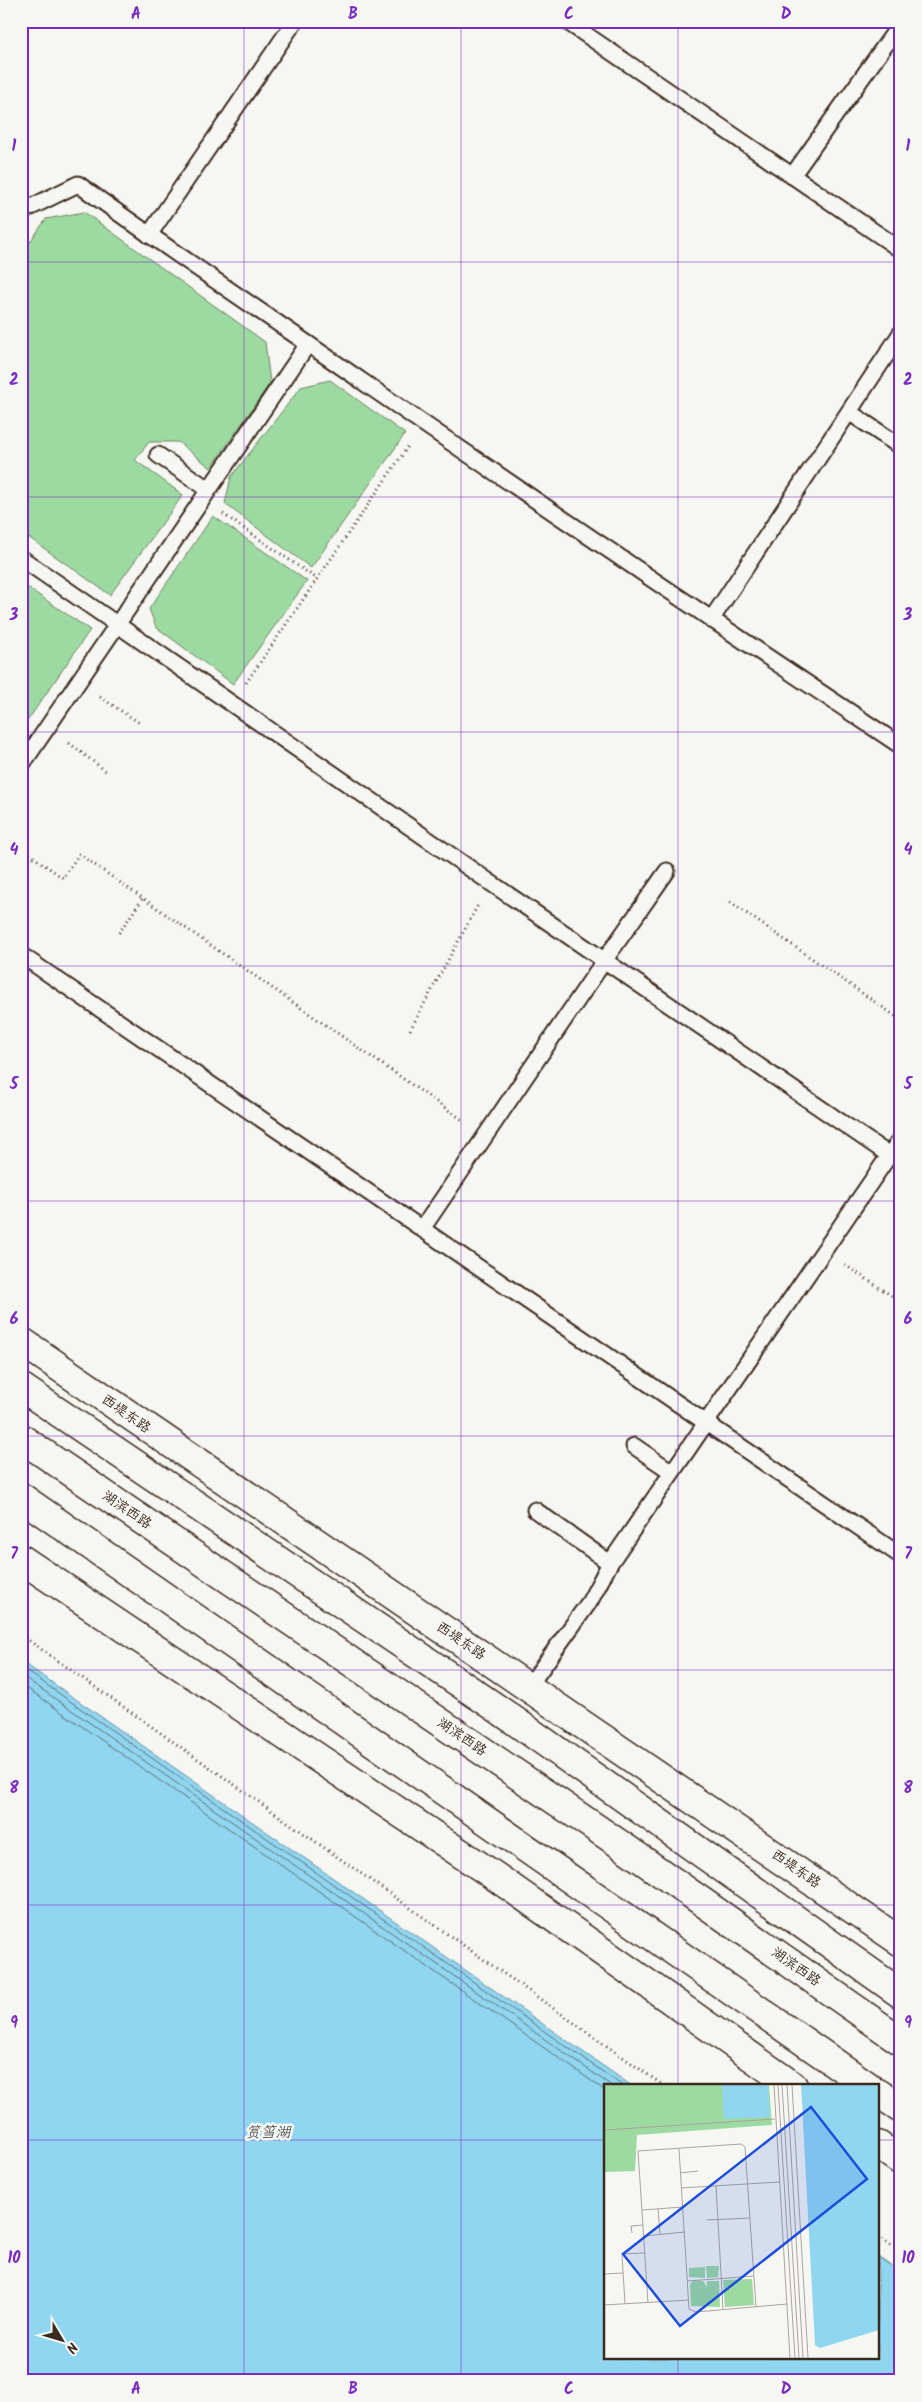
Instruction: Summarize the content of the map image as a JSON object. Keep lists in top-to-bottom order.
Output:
{
  "streets": {
    "main road": ["西堤东路", "湖滨西路"]
  },
  "water": ["筼筜湖"],
  "north": "bottom right",
  "grid": {
    "columns": [
      "A",
      "B",
      "C",
      "D"
    ],
    "rows": [
      "1",
      "2",
      "3",
      "4",
      "5",
      "6",
      "7",
      "8",
      "9",
      "10"
    ]
  }
}
